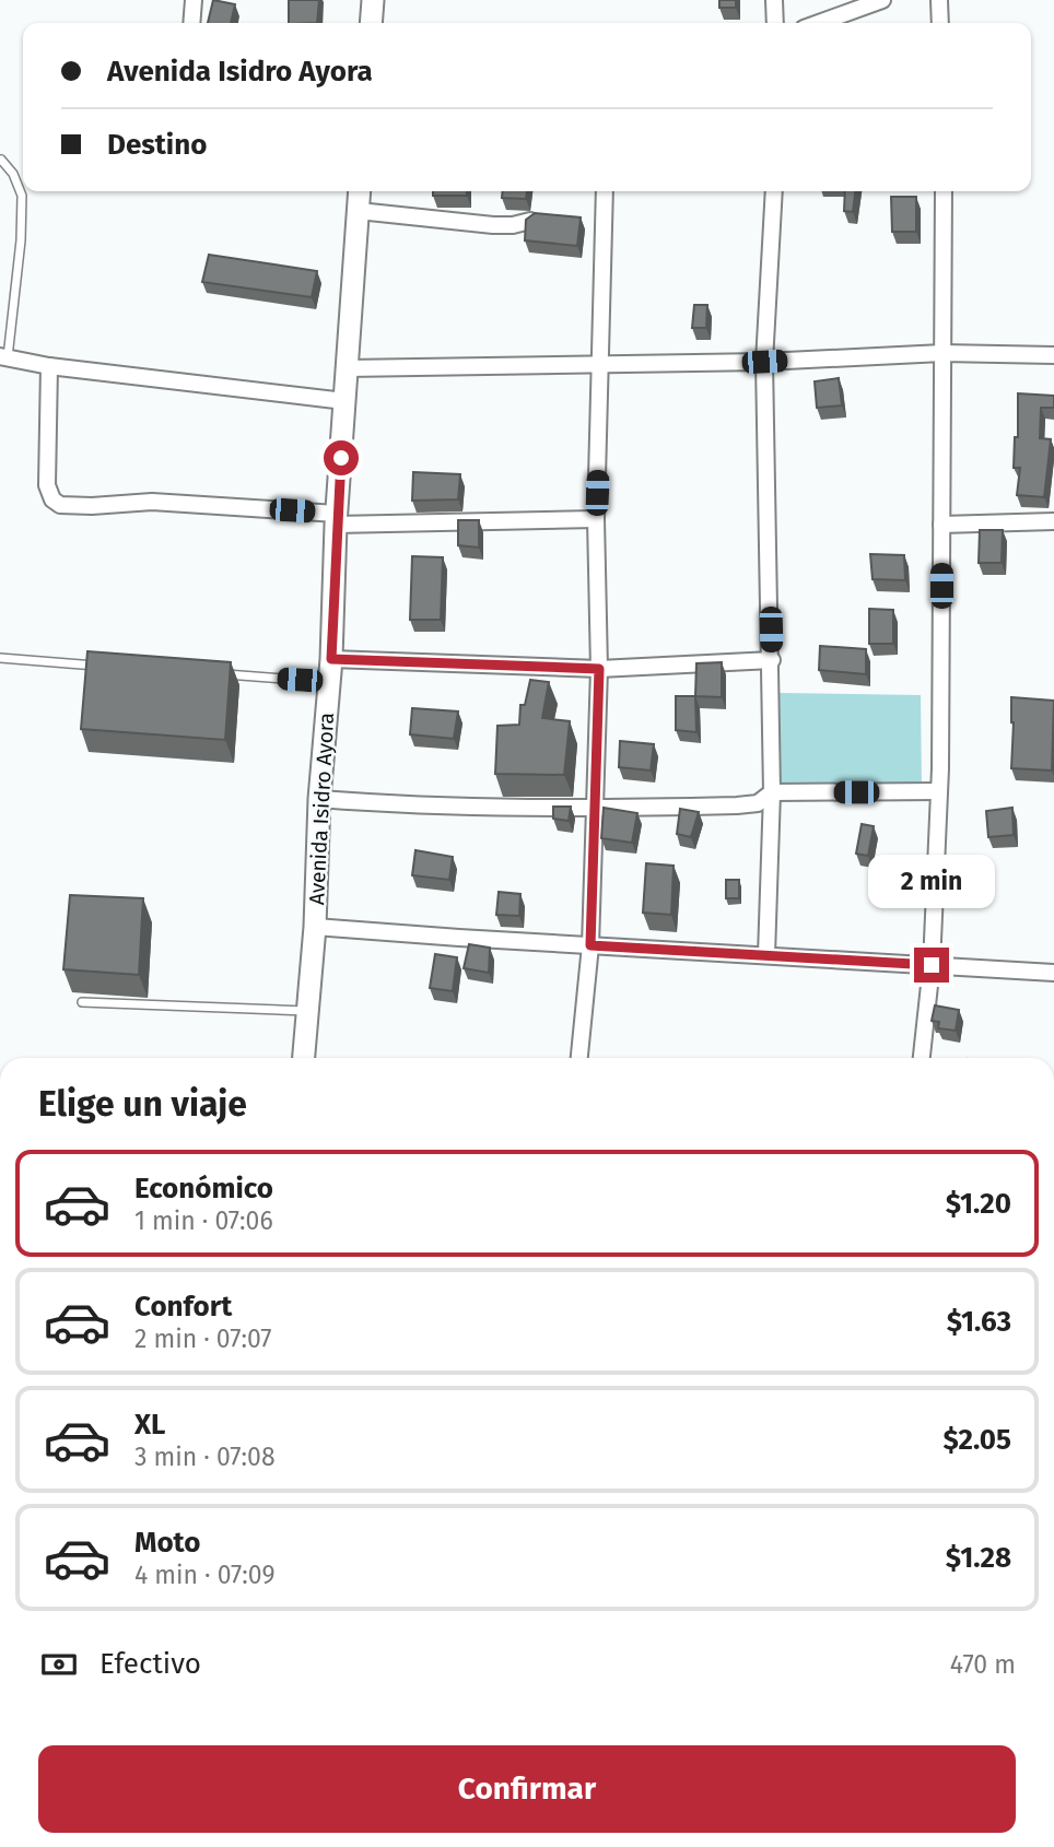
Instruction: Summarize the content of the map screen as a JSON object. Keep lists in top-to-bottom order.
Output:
{
  "streets": {
    "street": ["Avenida Isidro Ayora"]
  },
  "page": {
    "banner": ["Avenida Isidro Ayora", "Destino"],
    "bubble": "2 min",
    "heading": "Elige un viaje",
    "list": [
      {
        "name": "Económico",
        "note": "1 min · 07:06",
        "value": "$1.20"
      },
      {
        "name": "Confort",
        "note": "2 min · 07:07",
        "value": "$1.63"
      },
      {
        "name": "XL",
        "note": "3 min · 07:08",
        "value": "$2.05"
      },
      {
        "name": "Moto",
        "note": "4 min · 07:09",
        "value": "$1.28"
      }
    ],
    "pay": ["Efectivo", "470 m"],
    "buttons": "Confirmar"
  }
}
